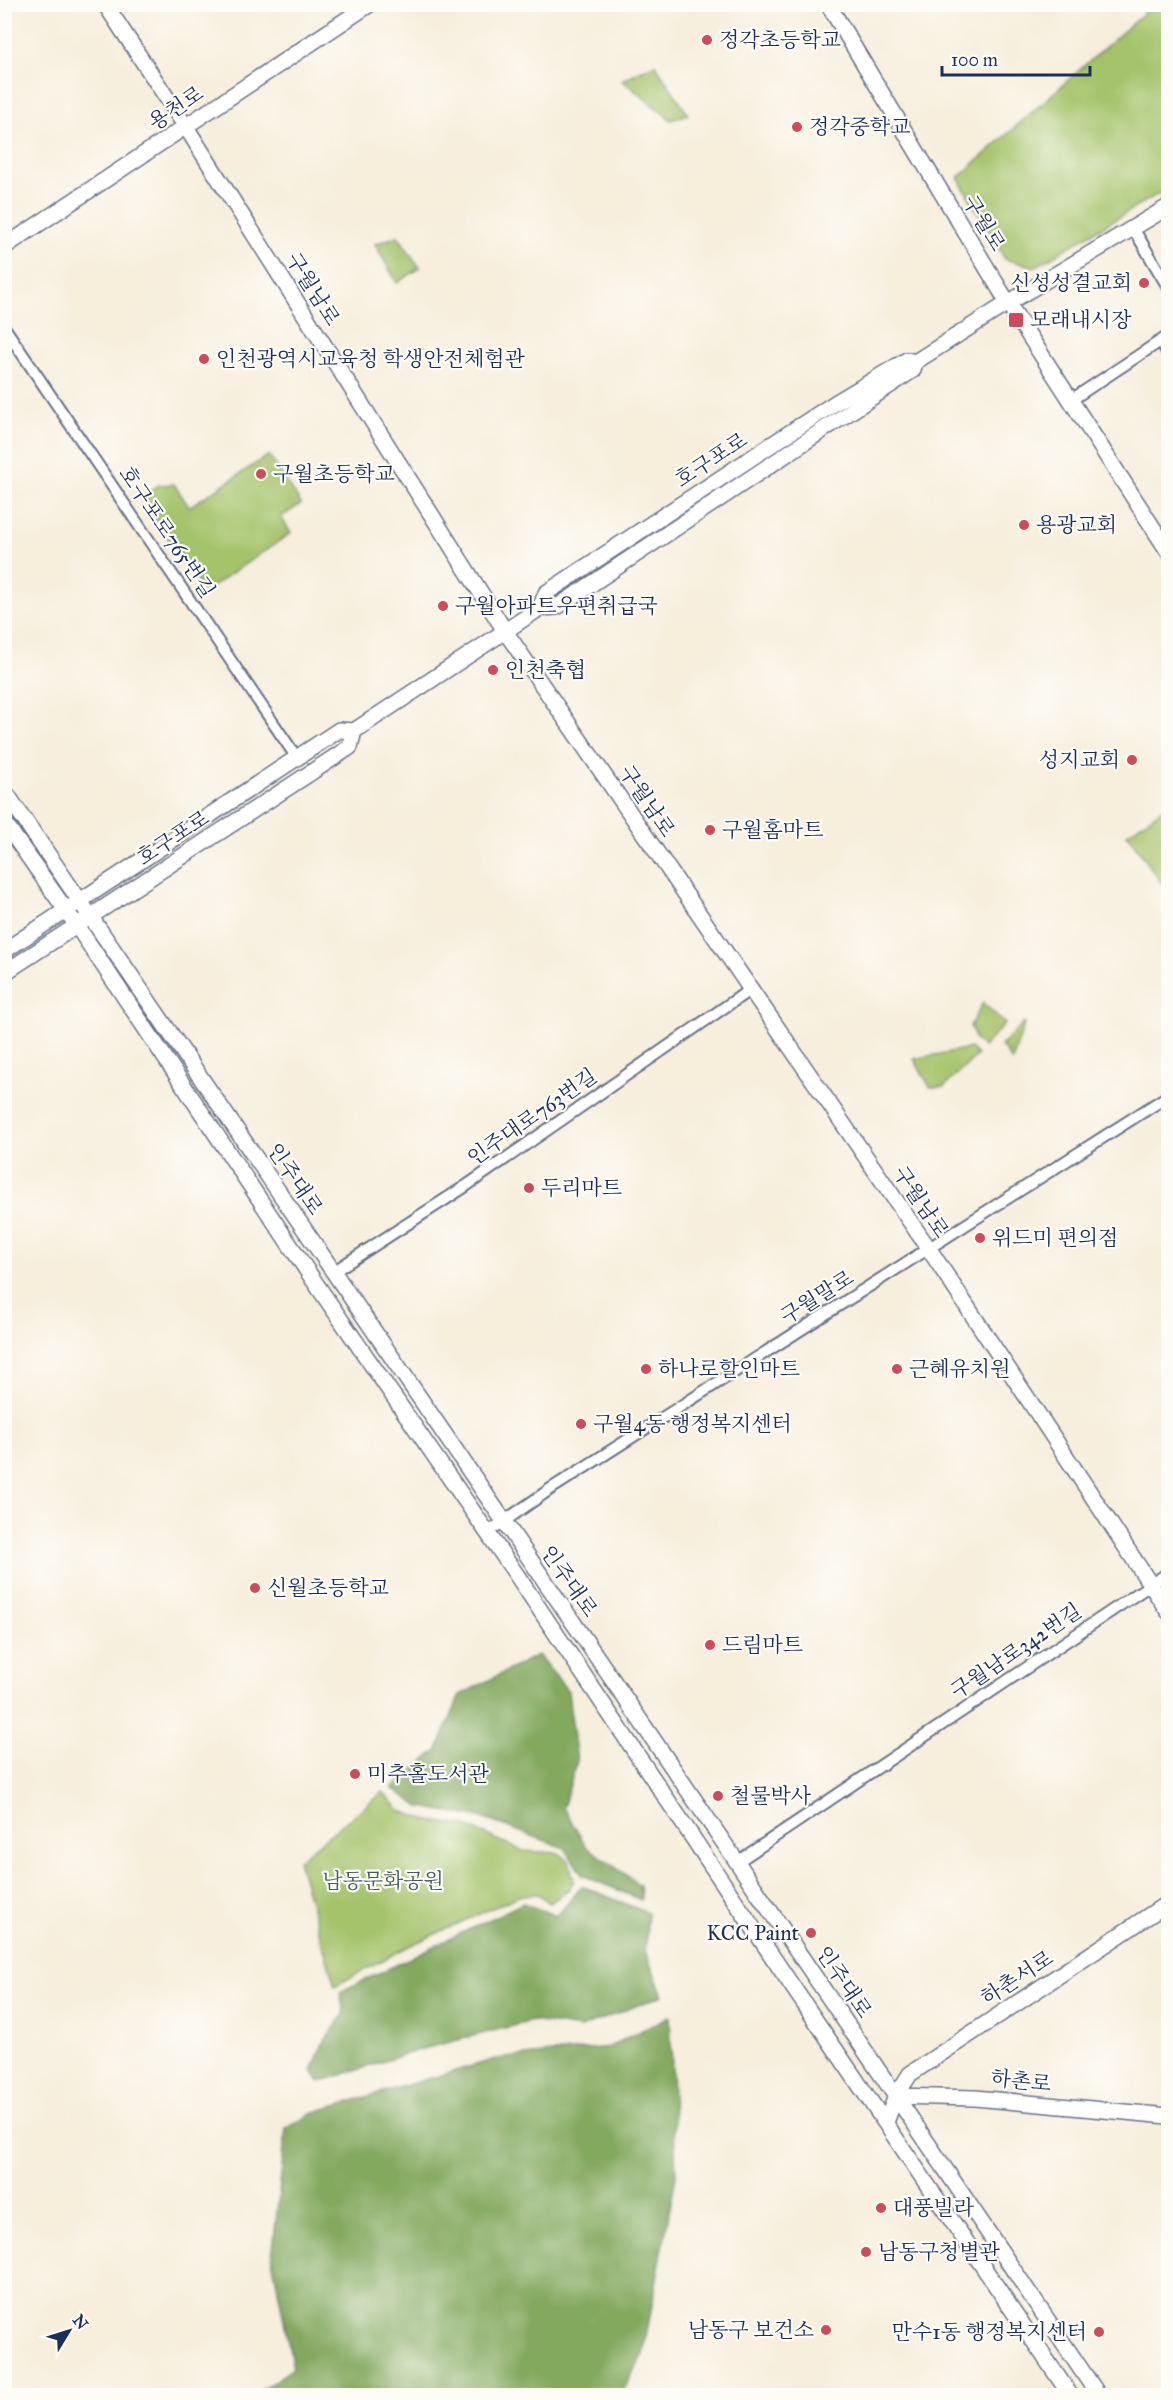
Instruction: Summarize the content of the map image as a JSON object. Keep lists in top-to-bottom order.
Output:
{
  "streets": {
    "main road": [
      "용천로",
      "구월로",
      "구월남로",
      "호구포로",
      "인주대로",
      "하촌서로",
      "하촌로"
    ],
    "street": [
      "호구포로765번길",
      "인주대로763번길",
      "구월말로",
      "구월남로342번길"
    ]
  },
  "crossings": [
    ["용천로", "구월남로"],
    ["구월로", "호구포로"],
    ["구월남로", "호구포로"],
    ["구월남로", "인주대로763번길"],
    ["구월남로", "구월말로"],
    ["구월남로", "구월남로342번길"],
    ["호구포로", "호구포로765번길"],
    ["호구포로", "인주대로"],
    ["인주대로763번길", "인주대로"],
    ["인주대로", "구월말로"],
    ["인주대로", "구월남로342번길"],
    ["인주대로", "하촌서로"],
    ["인주대로", "하촌로"],
    ["하촌서로", "하촌로"]
  ],
  "parks": ["남동문화공원"],
  "places": {
    "other": [
      "정각초등학교",
      "정각중학교",
      "신성성결교회",
      "인천광역시교육청 학생안전체험관",
      "구월초등학교",
      "용광교회",
      "구월아파트우편취급국",
      "인천축협",
      "성지교회",
      "구월홈마트",
      "두리마트",
      "위드미 편의점",
      "하나로할인마트",
      "근혜유치원",
      "구월4동 행정복지센터",
      "신월초등학교",
      "드림마트",
      "미추홀도서관",
      "철물박사",
      "KCC Paint",
      "대풍빌라",
      "남동구청별관",
      "남동구 보건소",
      "만수1동 행정복지센터"
    ],
    "transit": ["모래내시장"]
  },
  "scale_bar": "100 m",
  "north": "top right"
}
